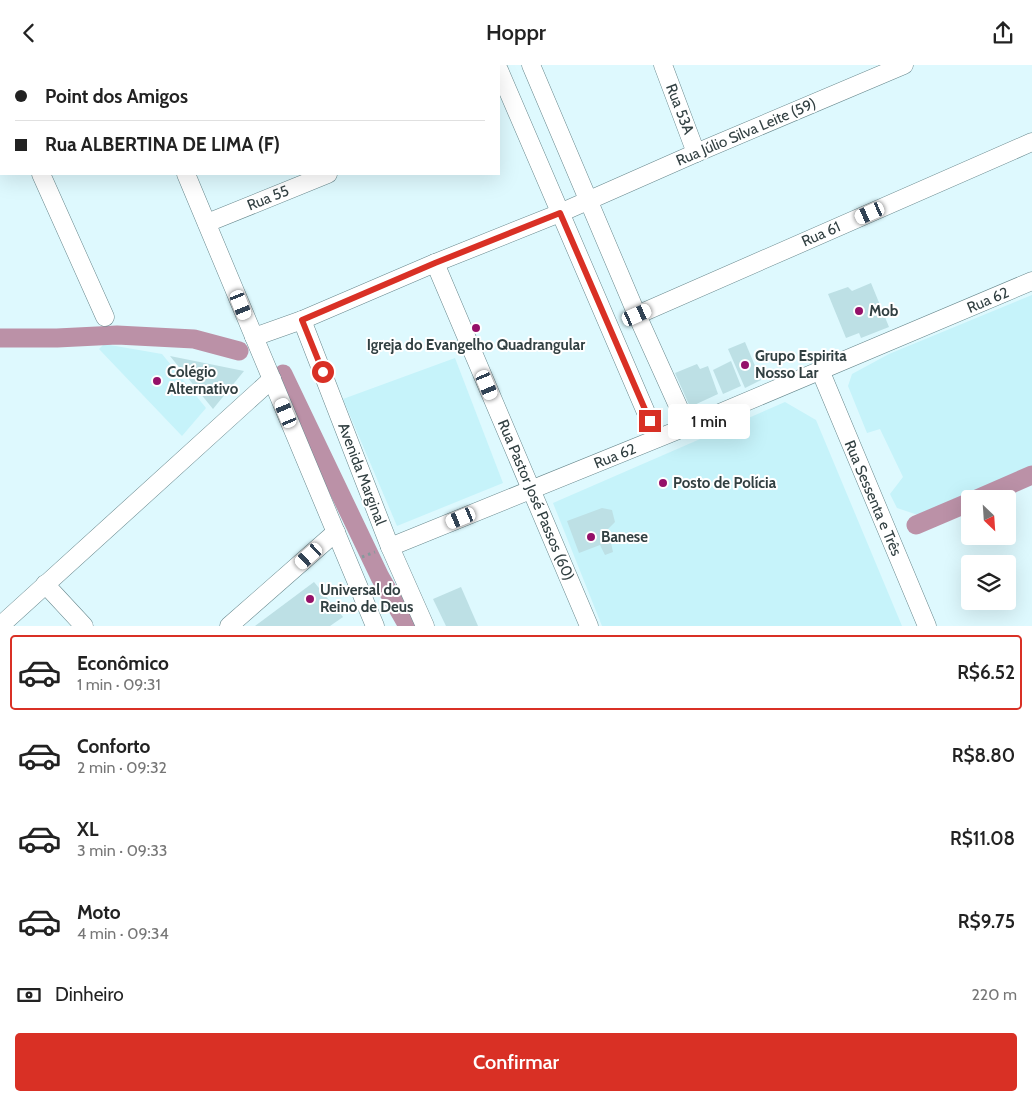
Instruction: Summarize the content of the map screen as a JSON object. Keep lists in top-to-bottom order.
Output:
{
  "streets": {
    "street": [
      "Rua 53A",
      "Rua Júlio Silva Leite (59)",
      "Rua 55",
      "Rua 61",
      "Rua 62",
      "Avenida Marginal",
      "Rua Sessenta e Três",
      "Rua Pastor José Passos (60)"
    ]
  },
  "crossings": [
    ["Rua 53A", "Rua Júlio Silva Leite (59)"],
    ["Rua Júlio Silva Leite (59)", "Avenida Marginal"],
    ["Rua Júlio Silva Leite (59)", "Rua Pastor José Passos (60)"],
    ["Rua 62", "Avenida Marginal"],
    ["Rua 62", "Rua Sessenta e Três"],
    ["Rua 62", "Rua Pastor José Passos (60)"]
  ],
  "places": [
    "Mob",
    "Igreja do Evangelho Quadrangular",
    "Grupo Espirita Nosso Lar",
    "Colégio Alternativo",
    "Posto de Polícia",
    "Banese",
    "Universal do Reino de Deus"
  ],
  "north": "bottom right",
  "page": {
    "header": "Hoppr",
    "banner": ["Point dos Amigos", "Rua ALBERTINA DE LIMA (F)"],
    "bubble": "1 min",
    "list": [
      {
        "name": "Econômico",
        "note": "1 min · 09:31",
        "value": "R$6.52"
      },
      {
        "name": "Conforto",
        "note": "2 min · 09:32",
        "value": "R$8.80"
      },
      {
        "name": "XL",
        "note": "3 min · 09:33",
        "value": "R$11.08"
      },
      {
        "name": "Moto",
        "note": "4 min · 09:34",
        "value": "R$9.75"
      }
    ],
    "pay": ["Dinheiro", "220 m"],
    "buttons": "Confirmar"
  }
}
